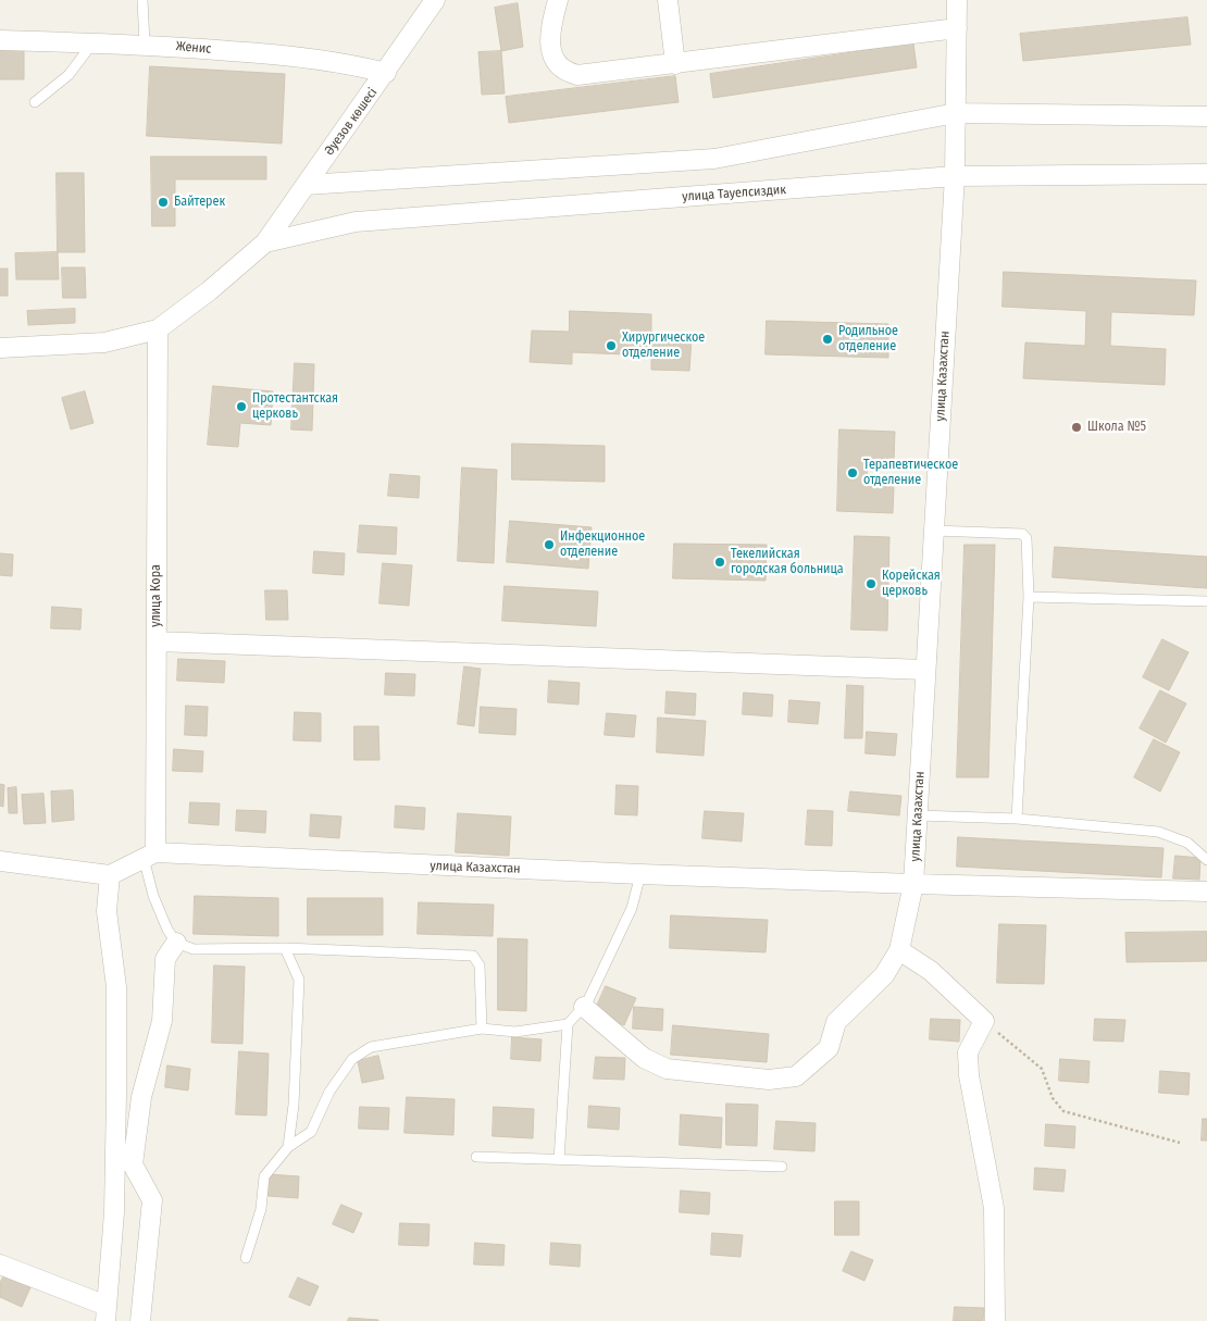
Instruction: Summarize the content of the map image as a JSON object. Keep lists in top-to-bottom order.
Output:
{
  "streets": {
    "street": [
      "Женис",
      "Әуезов көшесі",
      "улица Тауелсиздик",
      "улица Казахстан",
      "улица Кора"
    ]
  },
  "crossings": [
    ["Женис", "Әуезов көшесі"],
    ["Әуезов көшесі", "улица Тауелсиздик"],
    ["улица Тауелсиздик", "улица Казахстан"],
    ["улица Казахстан", "улица Кора"]
  ],
  "places": [
    "Байтерек",
    "Родильное отделение",
    "Хирургическое отделение",
    "Протестантская церковь",
    "Школа №5",
    "Терапевтическое отделение",
    "Инфекционное отделение",
    "Текелийская городская больница",
    "Корейская церковь"
  ]
}
